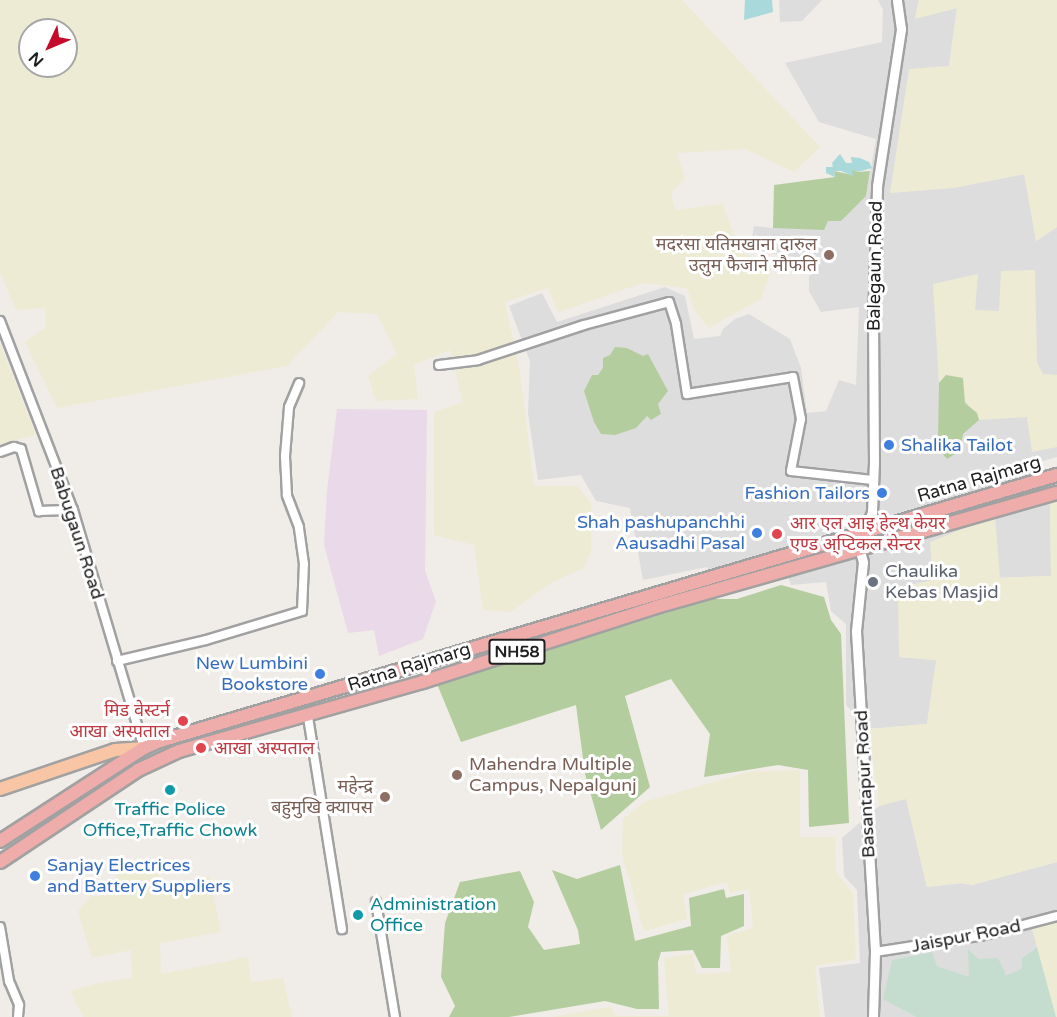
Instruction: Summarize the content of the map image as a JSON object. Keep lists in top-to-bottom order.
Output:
{
  "streets": {
    "highway": ["Ratna Rajmarg", "NH58"],
    "street": [
      "Balegaun Road",
      "Babugaun Road",
      "Basantapur Road",
      "Jaispur Road"
    ]
  },
  "crossings": [
    ["Balegaun Road", "Ratna Rajmarg"],
    ["Ratna Rajmarg", "Babugaun Road"],
    ["Ratna Rajmarg", "Basantapur Road"],
    ["Basantapur Road", "Jaispur Road"]
  ],
  "places": [
    "मदरसा यतिमखाना दारुल उलुम फैजाने माैफति",
    "Shalika Tailot",
    "Fashion Tailors",
    "Shah pashupanchhi Aausadhi Pasal",
    "आर एल आइ हेल्थ केयर एण्ड अ्प्टिकल सेन्टर",
    "Chaulika Kebas Masjid",
    "New Lumbini Bookstore",
    "मिड वेस्टर्न आखा अस्पताल",
    "आखा अस्पताल",
    "Mahendra Multiple Campus, Nepalgunj",
    "Traffic Police Office,Traffic Chowk",
    "महेन्द्र बहुमुखि क्यापस",
    "Sanjay Electrices and Battery Suppliers",
    "Administration Office"
  ],
  "north": "bottom left"
}
